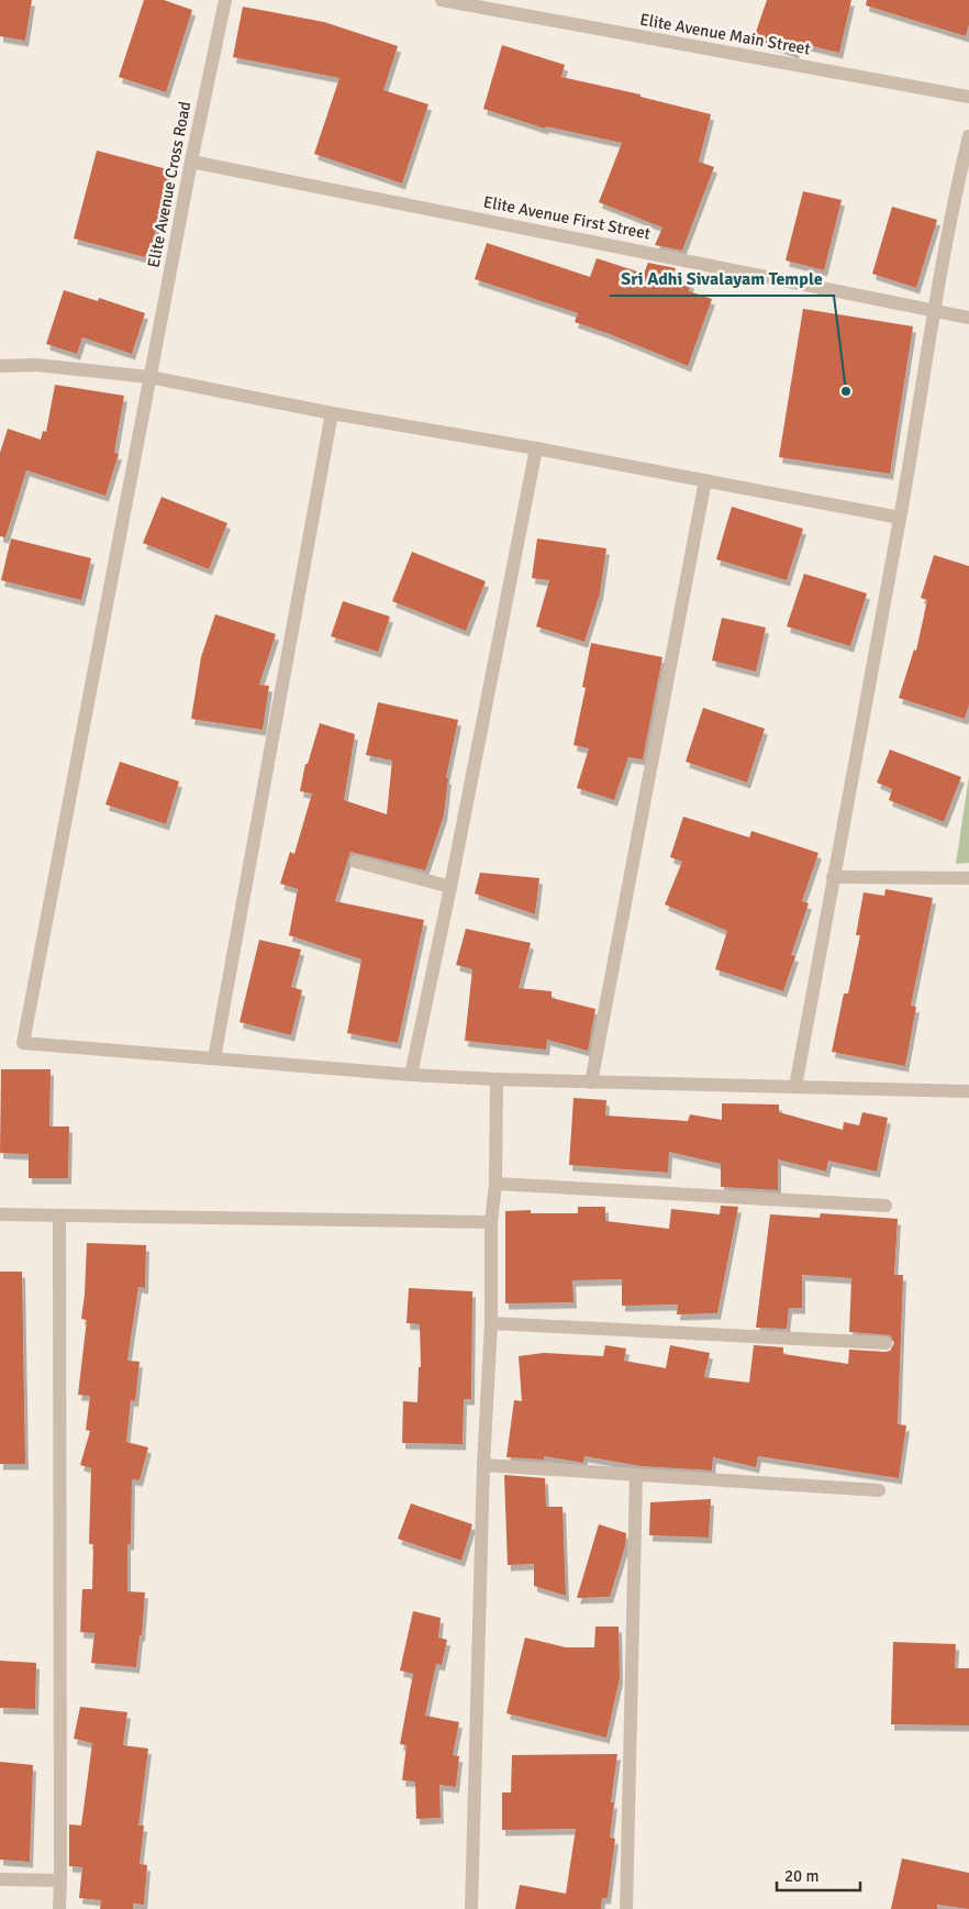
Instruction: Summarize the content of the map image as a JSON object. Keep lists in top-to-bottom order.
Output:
{
  "streets": {
    "street": ["Elite Avenue Main Street", "Elite Avenue Cross Road", "Elite Avenue First Street"]
  },
  "crossings": [
    ["Elite Avenue Cross Road", "Elite Avenue First Street"]
  ],
  "places": ["Sri Adhi Sivalayam Temple"],
  "scale_bar": "20 m"
}
